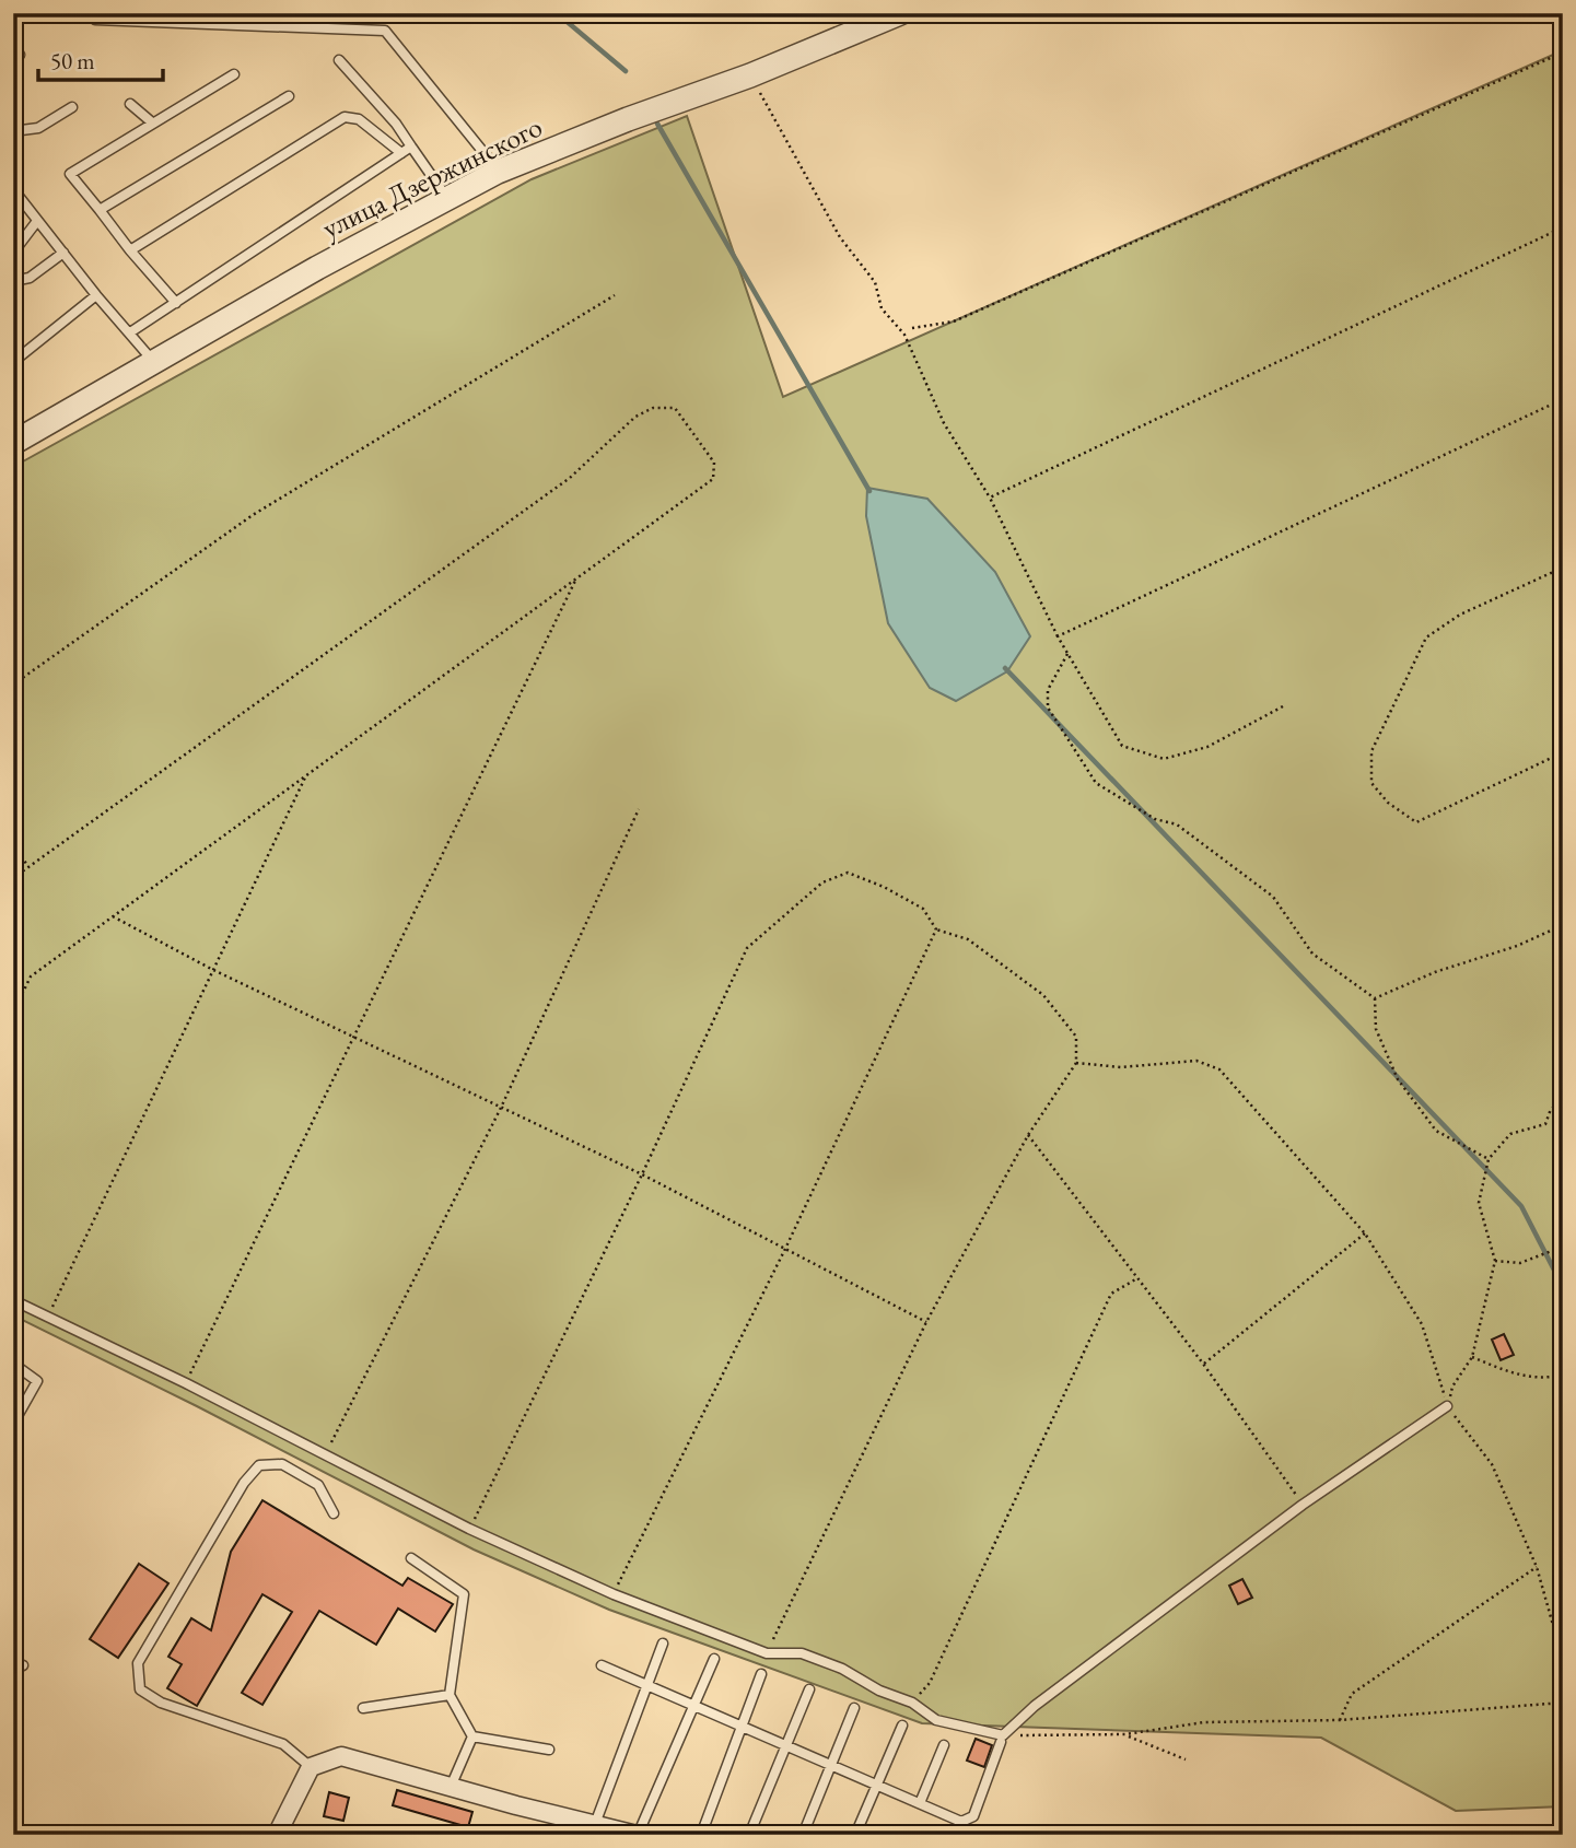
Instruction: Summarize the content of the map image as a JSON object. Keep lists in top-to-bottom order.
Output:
{
  "streets": {
    "street": ["улица Дзержинского"]
  },
  "scale_bar": "50 m"
}
